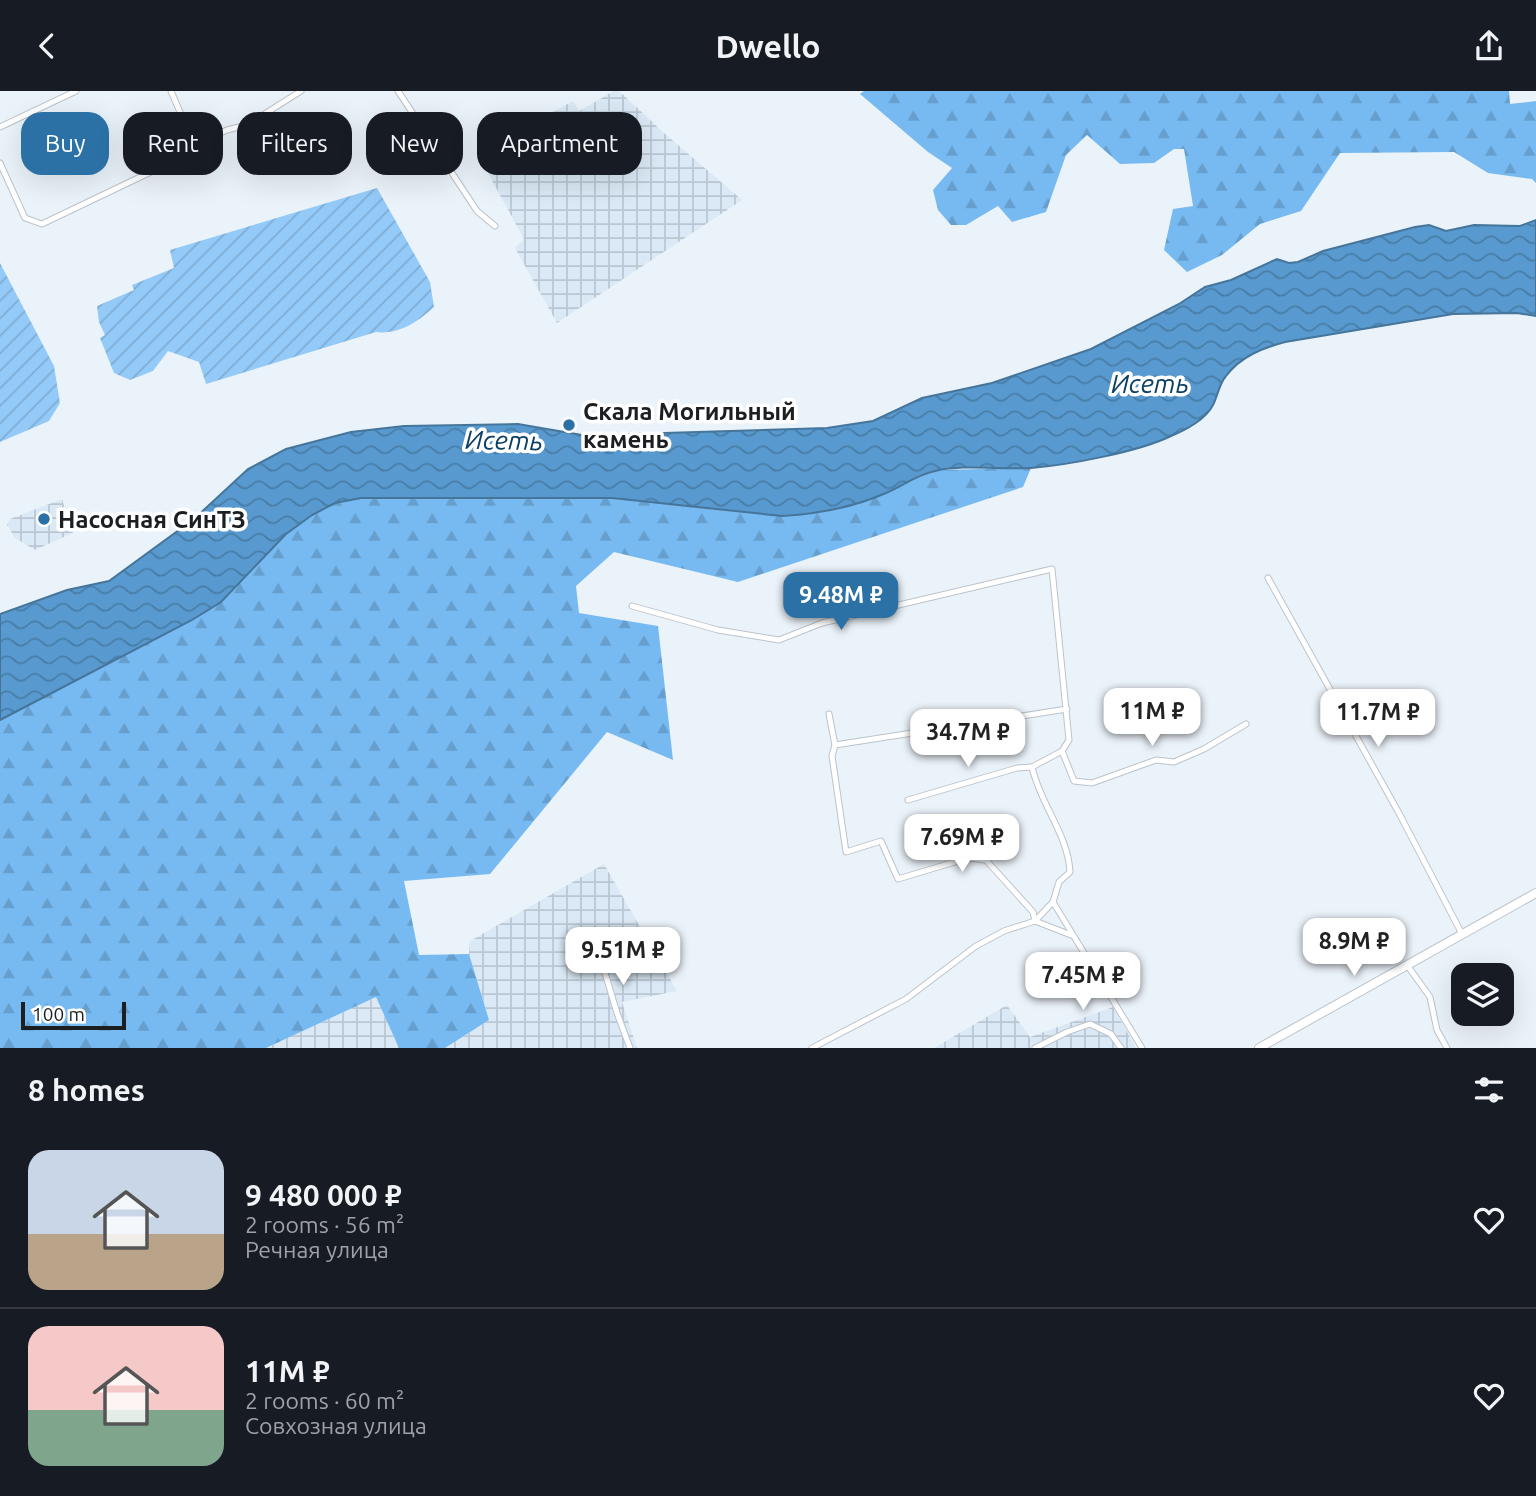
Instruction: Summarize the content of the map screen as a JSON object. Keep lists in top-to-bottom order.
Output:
{
  "water": ["Исеть"],
  "places": ["Скала Могильный камень", "Насосная СинТЗ"],
  "scale_bar": "100 m",
  "page": {
    "header": "Dwello",
    "chip": [
      "Buy",
      "Rent",
      "Filters",
      "New",
      "Apartment"
    ],
    "price": [
      "9.48M ₽",
      "11M ₽",
      "11.7M ₽",
      "34.7M ₽",
      "7.69M ₽",
      "8.9M ₽",
      "9.51M ₽",
      "7.45M ₽"
    ],
    "scale": "100 m",
    "heading": "8 homes",
    "list": [
      {
        "name": "9 480 000 ₽",
        "note": "2 rooms · 56 m² · Речная улица"
      },
      {
        "name": "11M ₽",
        "note": "2 rooms · 60 m² · Совхозная улица"
      }
    ]
  }
}
